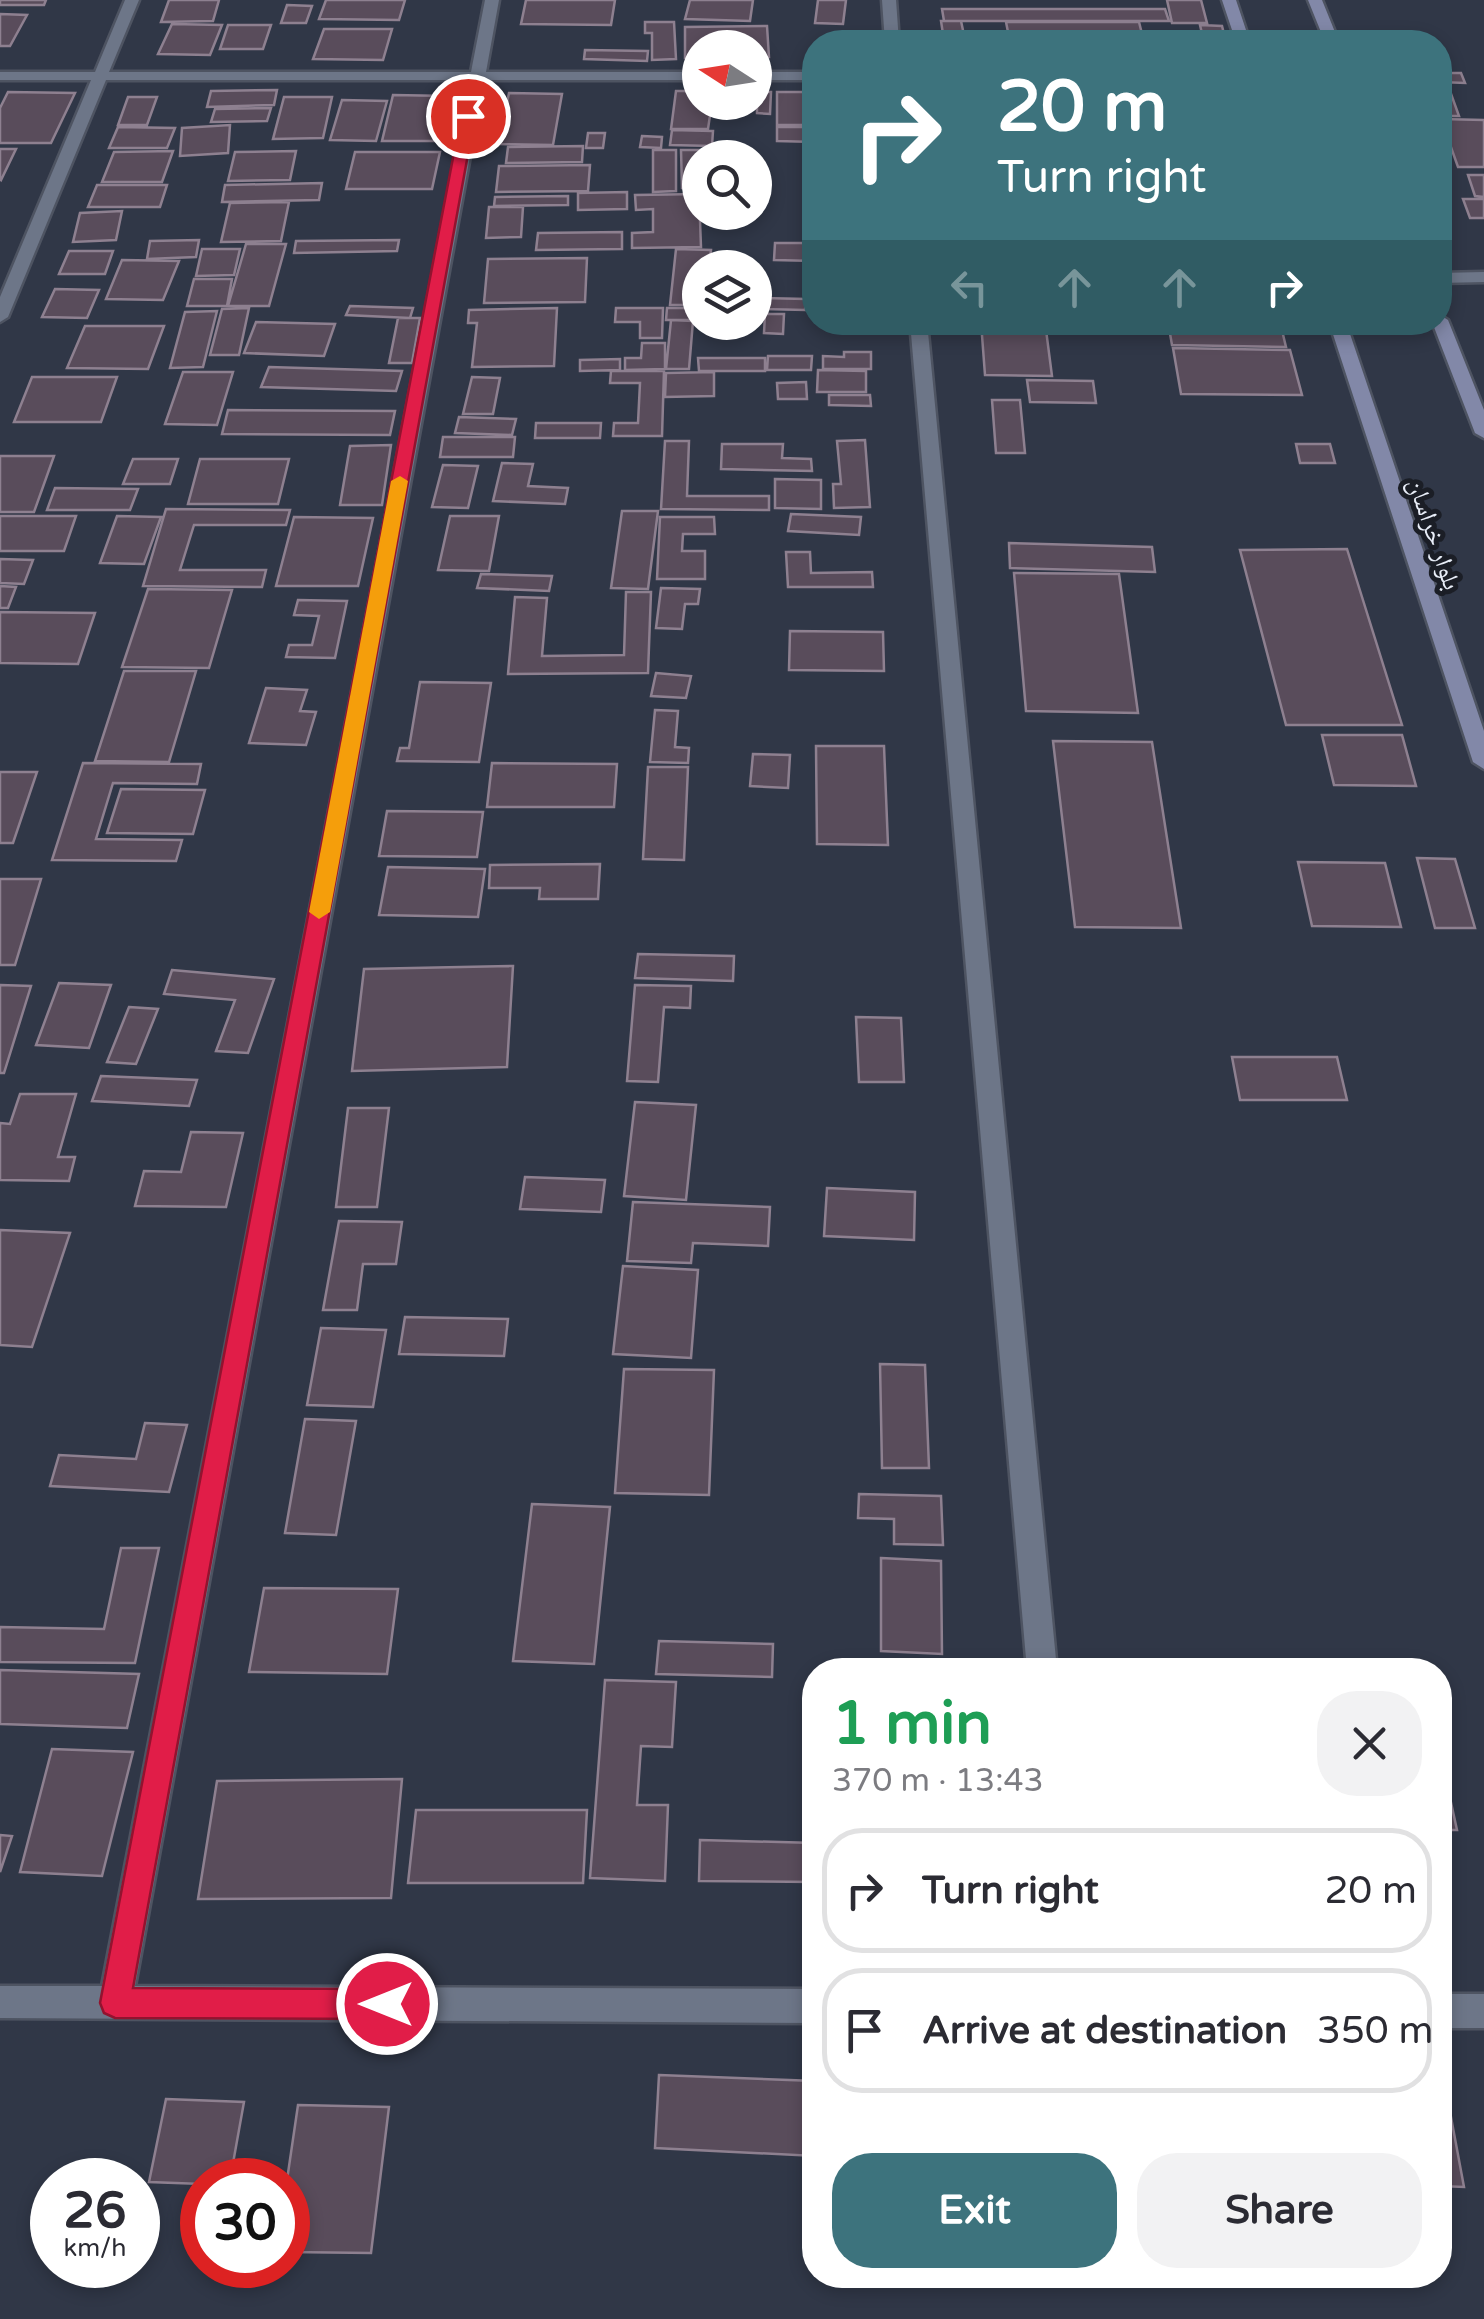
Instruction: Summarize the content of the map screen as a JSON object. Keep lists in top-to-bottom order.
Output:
{
  "streets": {
    "main road": ["بلوار خراسان"]
  },
  "north": "left",
  "page": {
    "turn": ["20 m", "Turn right"],
    "heading": ["1 min", "370 m · 13:43"],
    "list": [
      {
        "name": "Turn right",
        "value": "20 m"
      },
      {
        "name": "Arrive at destination",
        "value": "350 m"
      }
    ],
    "buttons": ["Exit", "Share"],
    "speed": "26 km/h",
    "limit": "30"
  }
}
